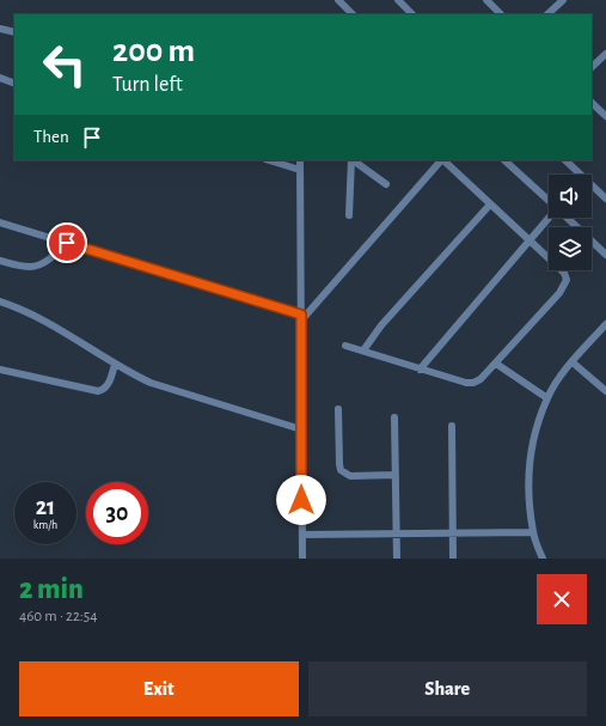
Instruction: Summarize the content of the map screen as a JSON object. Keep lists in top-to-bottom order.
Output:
{
  "page": {
    "turn": ["200 m", "Turn left"],
    "then": "Then",
    "speed": "21 km/h",
    "limit": "30",
    "heading": ["2 min", "460 m · 22:54"],
    "buttons": ["Exit", "Share"]
  }
}
